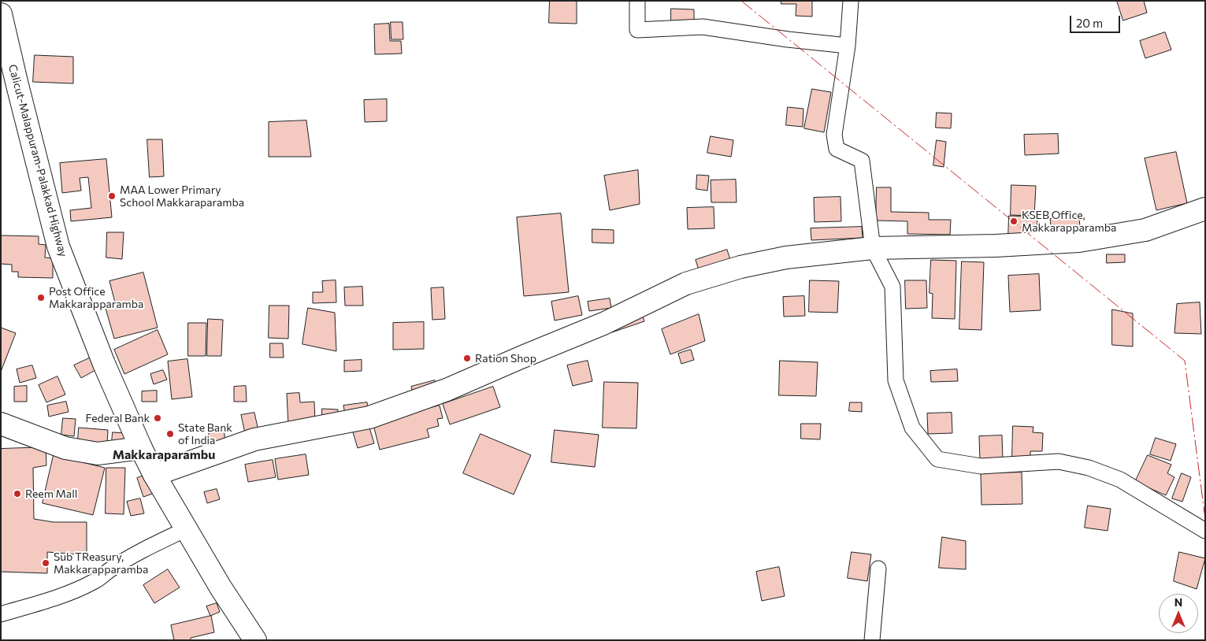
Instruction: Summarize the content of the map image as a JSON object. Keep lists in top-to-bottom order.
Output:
{
  "streets": {
    "main road": ["Calicut-Malappuram-Palakkad Highway"]
  },
  "districts": ["Makkaraparambu"],
  "places": [
    "MAA Lower Primary School Makkaraparamba",
    "KSEB Office, Makkarapparamba",
    "Post Office Makkarapparamba",
    "Ration Shop",
    "Federal Bank",
    "State Bank of India",
    "Reem Mall",
    "Sub TReasury, Makkarapparamba"
  ],
  "scale_bar": "20 m",
  "north": "top"
}
